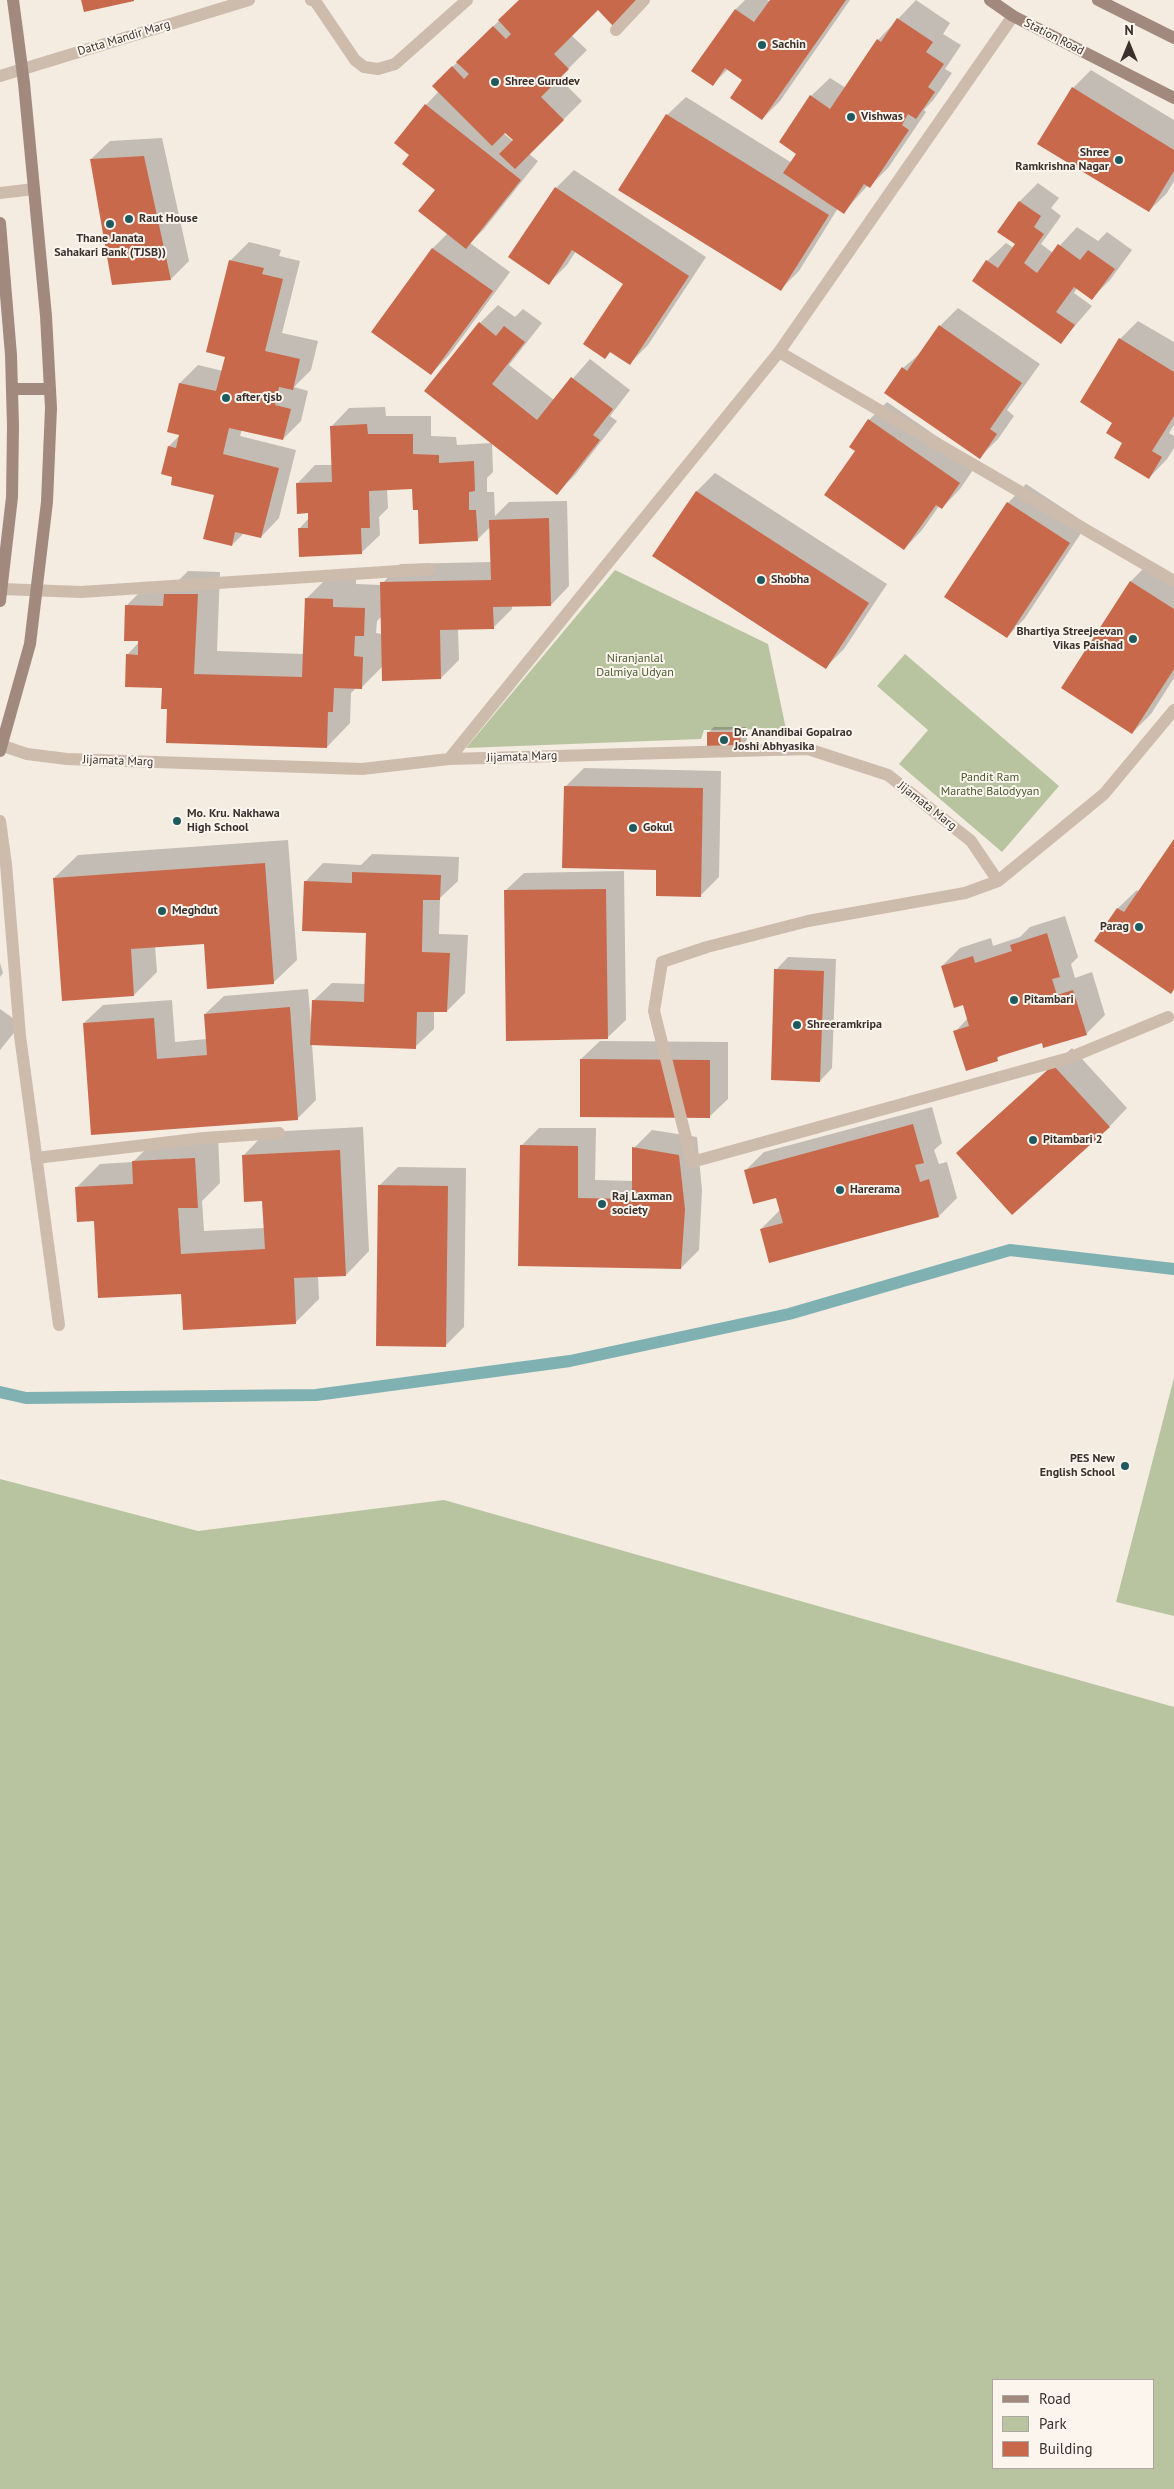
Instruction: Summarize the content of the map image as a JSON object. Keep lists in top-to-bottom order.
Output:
{
  "streets": {
    "street": ["Station Road", "Datta Mandir Marg", "Jijamata Marg"]
  },
  "parks": ["Niranjanlal Dalmiya Udyan", "Pandit Ram Marathe Balodyyan"],
  "places": [
    "Sachin",
    "Shree Gurudev",
    "Vishwas",
    "Shree Ramkrishna Nagar",
    "Raut House",
    "Thane Janata Sahakari Bank (TJSB))",
    "after tjsb",
    "Shobha",
    "Bhartiya Streejeevan Vikas Paishad",
    "Dr. Anandibai Gopalrao Joshi Abhyasika",
    "Mo. Kru. Nakhawa High School",
    "Gokul",
    "Meghdut",
    "Parag",
    "Pitambari",
    "Shreeramkripa",
    "Pitambari 2",
    "Harerama",
    "Raj Laxman society",
    "PES New English School"
  ],
  "legend": ["Road", "Park", "Building"],
  "north": "top"
}
